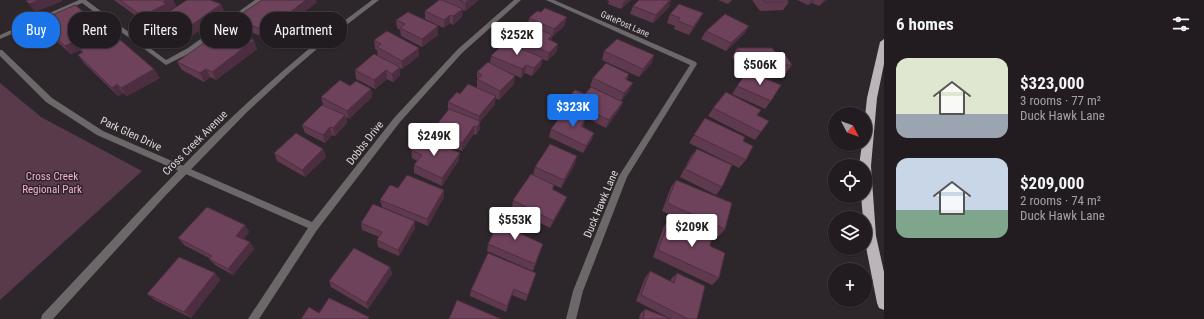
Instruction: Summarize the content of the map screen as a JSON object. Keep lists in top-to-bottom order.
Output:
{
  "streets": {
    "street": [
      "GatePost Lane",
      "Park Glen Drive",
      "Cross Creek Avenue",
      "Dobbs Drive",
      "Duck Hawk Lane"
    ]
  },
  "crossings": [
    ["GatePost Lane", "Duck Hawk Lane"],
    ["Park Glen Drive", "Cross Creek Avenue"],
    ["Park Glen Drive", "Dobbs Drive"]
  ],
  "parks": ["Cross Creek Regional Park"],
  "north": "bottom right",
  "page": {
    "heading": "6 homes",
    "chip": [
      "Buy",
      "Rent",
      "Filters",
      "New",
      "Apartment"
    ],
    "price": [
      "$252K",
      "$506K",
      "$323K",
      "$249K",
      "$553K",
      "$209K"
    ],
    "list": [
      {
        "name": "$323,000",
        "note": "3 rooms · 77 m² · Duck Hawk Lane"
      },
      {
        "name": "$209,000",
        "note": "2 rooms · 74 m² · Duck Hawk Lane"
      }
    ],
    "map_buttons": "+"
  }
}
